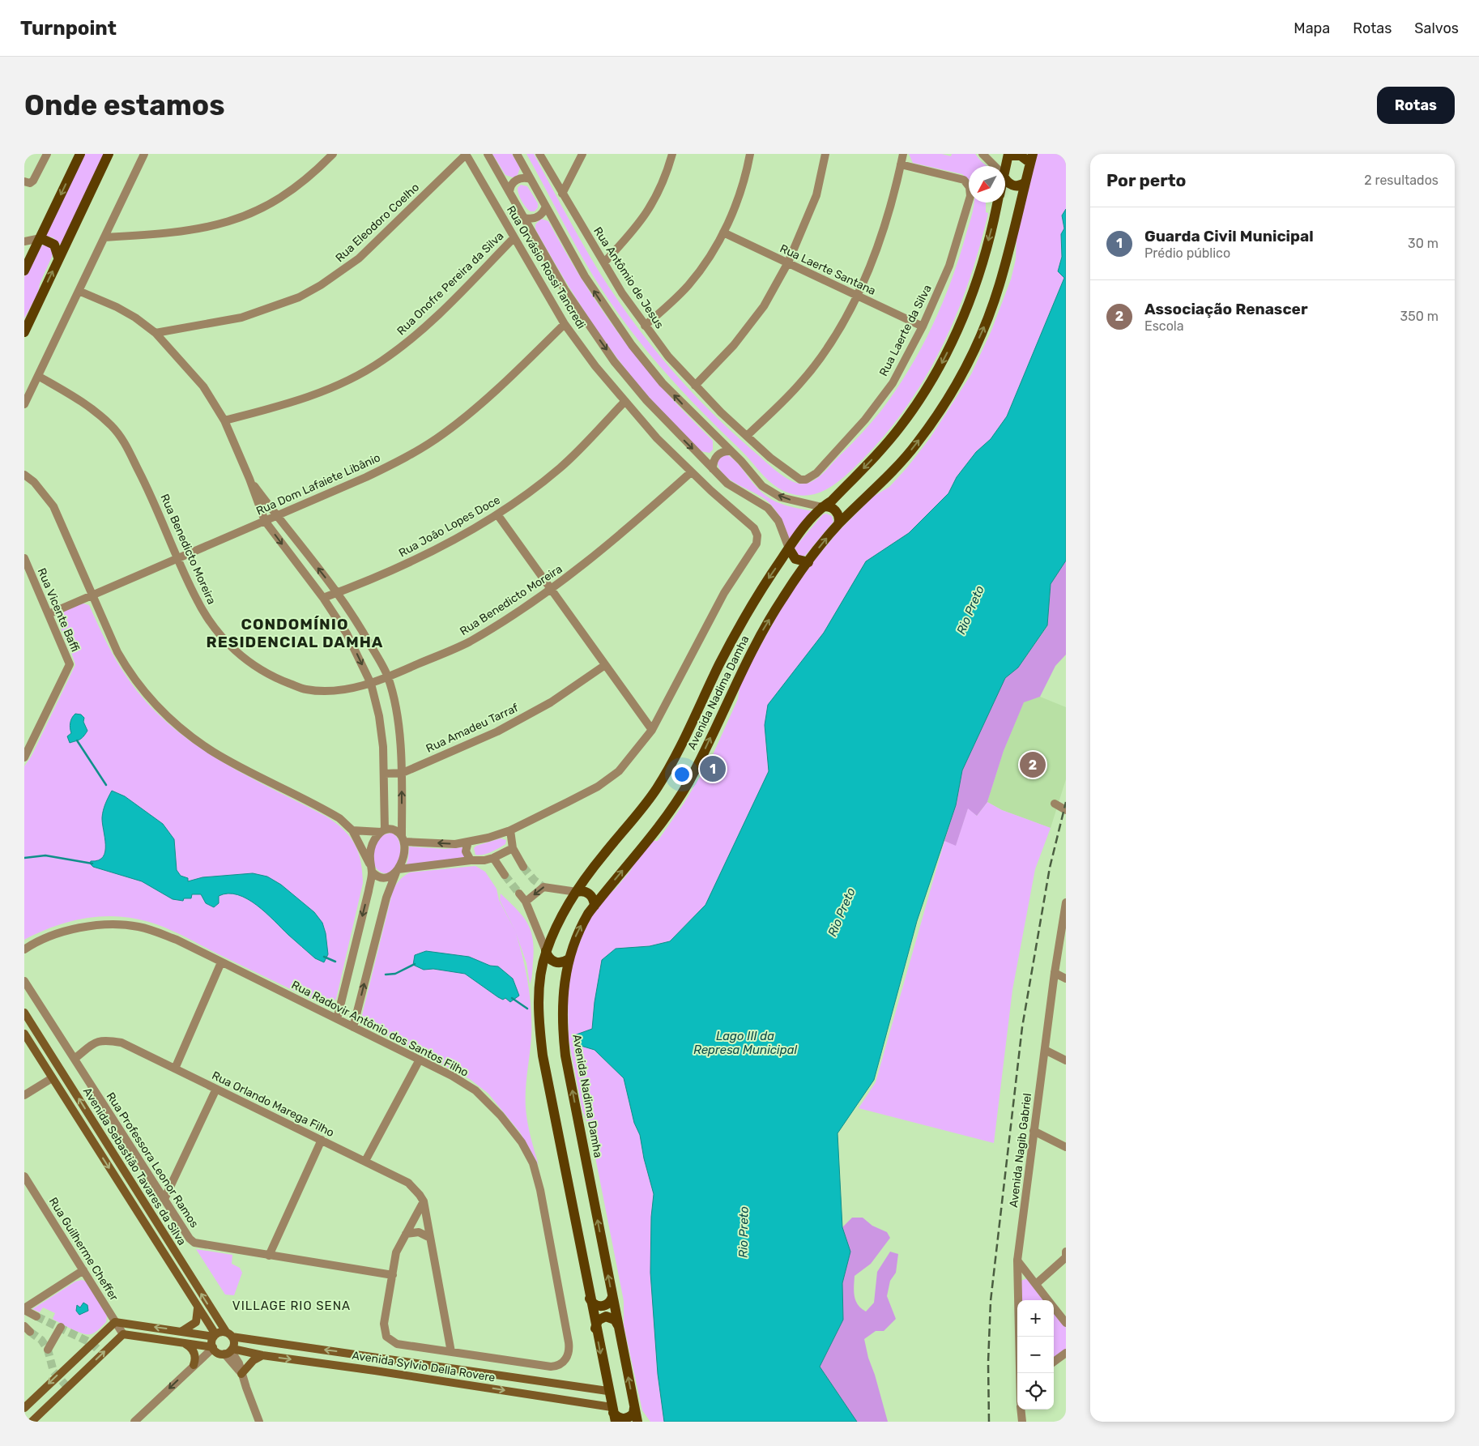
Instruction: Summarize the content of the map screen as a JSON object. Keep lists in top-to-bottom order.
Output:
{
  "streets": {
    "main road": ["Avenida Nadima Damha", "Avenida Sebastião Tavares da Silva", "Avenida Sylvio Della Rovere"],
    "street": [
      "Rua Eleodoro Coelho",
      "Rua Orvásio Rossi Tancredi",
      "Rua Laerte Santana",
      "Rua Antômio de Jesus",
      "Rua Onofre Pereira da Silva",
      "Rua Laerte da Silva",
      "Rua Dom Lafaiete Libânio",
      "Rua João Lopes Doce",
      "Rua Benedicto Moreira",
      "Rua Vicente Baffi",
      "Rua Amadeu Tarraf",
      "Rua Radovir Antônio dos Santos Filho",
      "Rua Orlando Marega Filho",
      "Avenida Nagib Gabriel",
      "Rua Professora Leonor Ramos",
      "Rua Guilherme Cheffer"
    ]
  },
  "crossings": [
    ["Rua Eleodoro Coelho", "Rua Orvásio Rossi Tancredi"],
    ["Rua Orvásio Rossi Tancredi", "Rua Onofre Pereira da Silva"],
    ["Rua Orvásio Rossi Tancredi", "Rua Dom Lafaiete Libânio"],
    ["Rua Orvásio Rossi Tancredi", "Rua João Lopes Doce"],
    ["Rua Orvásio Rossi Tancredi", "Rua Benedicto Moreira"],
    ["Rua Laerte Santana", "Rua Laerte da Silva"],
    ["Rua Antômio de Jesus", "Rua Laerte da Silva"],
    ["Rua Dom Lafaiete Libânio", "Rua Benedicto Moreira"],
    ["Rua Dom Lafaiete Libânio", "Rua Vicente Baffi"],
    ["Avenida Nadima Damha", "Avenida Sylvio Della Rovere"],
    ["Rua Radovir Antônio dos Santos Filho", "Rua Orlando Marega Filho"],
    ["Rua Orlando Marega Filho", "Rua Professora Leonor Ramos"],
    ["Avenida Sebastião Tavares da Silva", "Avenida Sylvio Della Rovere"]
  ],
  "districts": ["CONDOMÍNIO RESIDENCIAL DAMHA", "VILLAGE RIO SENA"],
  "water": ["Rio Preto", "Lago III da Represa Municipal"],
  "north": "bottom left",
  "page": {
    "header": "Turnpoint",
    "nav": ["Mapa", "Rotas", "Salvos"],
    "buttons": "Rotas",
    "title": "Onde estamos",
    "heading": ["Por perto", "2 resultados"],
    "list": [
      {
        "mark": "1",
        "name": "Guarda Civil Municipal",
        "note": "Prédio público",
        "value": "30 m"
      },
      {
        "mark": "2",
        "name": "Associação Renascer",
        "note": "Escola",
        "value": "350 m"
      }
    ],
    "pins": ["2", "1"],
    "map_buttons": ["+", "−"]
  }
}
